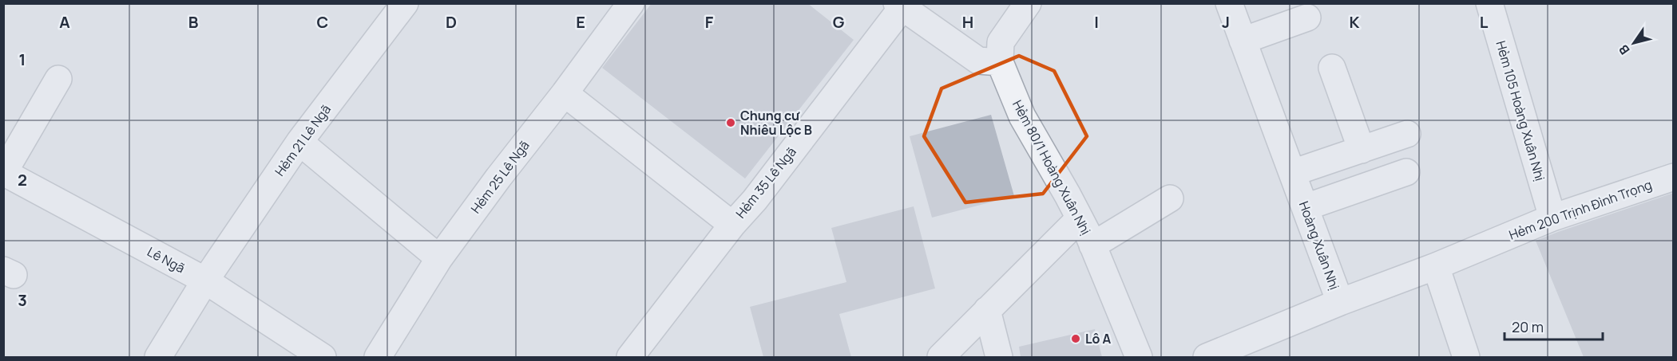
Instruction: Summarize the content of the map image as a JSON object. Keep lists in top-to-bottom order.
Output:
{
  "streets": {
    "street": [
      "Hẻm 105 Hoàng Xuân Nhị",
      "Hẻm 21 Lê Ngã",
      "Hẻm 80/1 Hoàng Xuân Nhị",
      "Hẻm 25 Lê Ngã",
      "Hẻm 35 Lê Ngã",
      "Hẻm 200 Trịnh Đình Trọng",
      "Hoàng Xuân Nhị",
      "Lê Ngã"
    ]
  },
  "crossings": [
    ["Hẻm 105 Hoàng Xuân Nhị", "Hẻm 200 Trịnh Đình Trọng"],
    ["Hẻm 21 Lê Ngã", "Lê Ngã"],
    ["Hẻm 200 Trịnh Đình Trọng", "Hoàng Xuân Nhị"]
  ],
  "places": ["Chung cư Nhiêu Lộc B", "Lô A"],
  "scale_bar": "20 m",
  "north": "bottom left",
  "grid": {
    "columns": [
      "A",
      "B",
      "C",
      "D",
      "E",
      "F",
      "G",
      "H",
      "I",
      "J",
      "K",
      "L"
    ],
    "rows": ["1", "2", "3"]
  }
}
